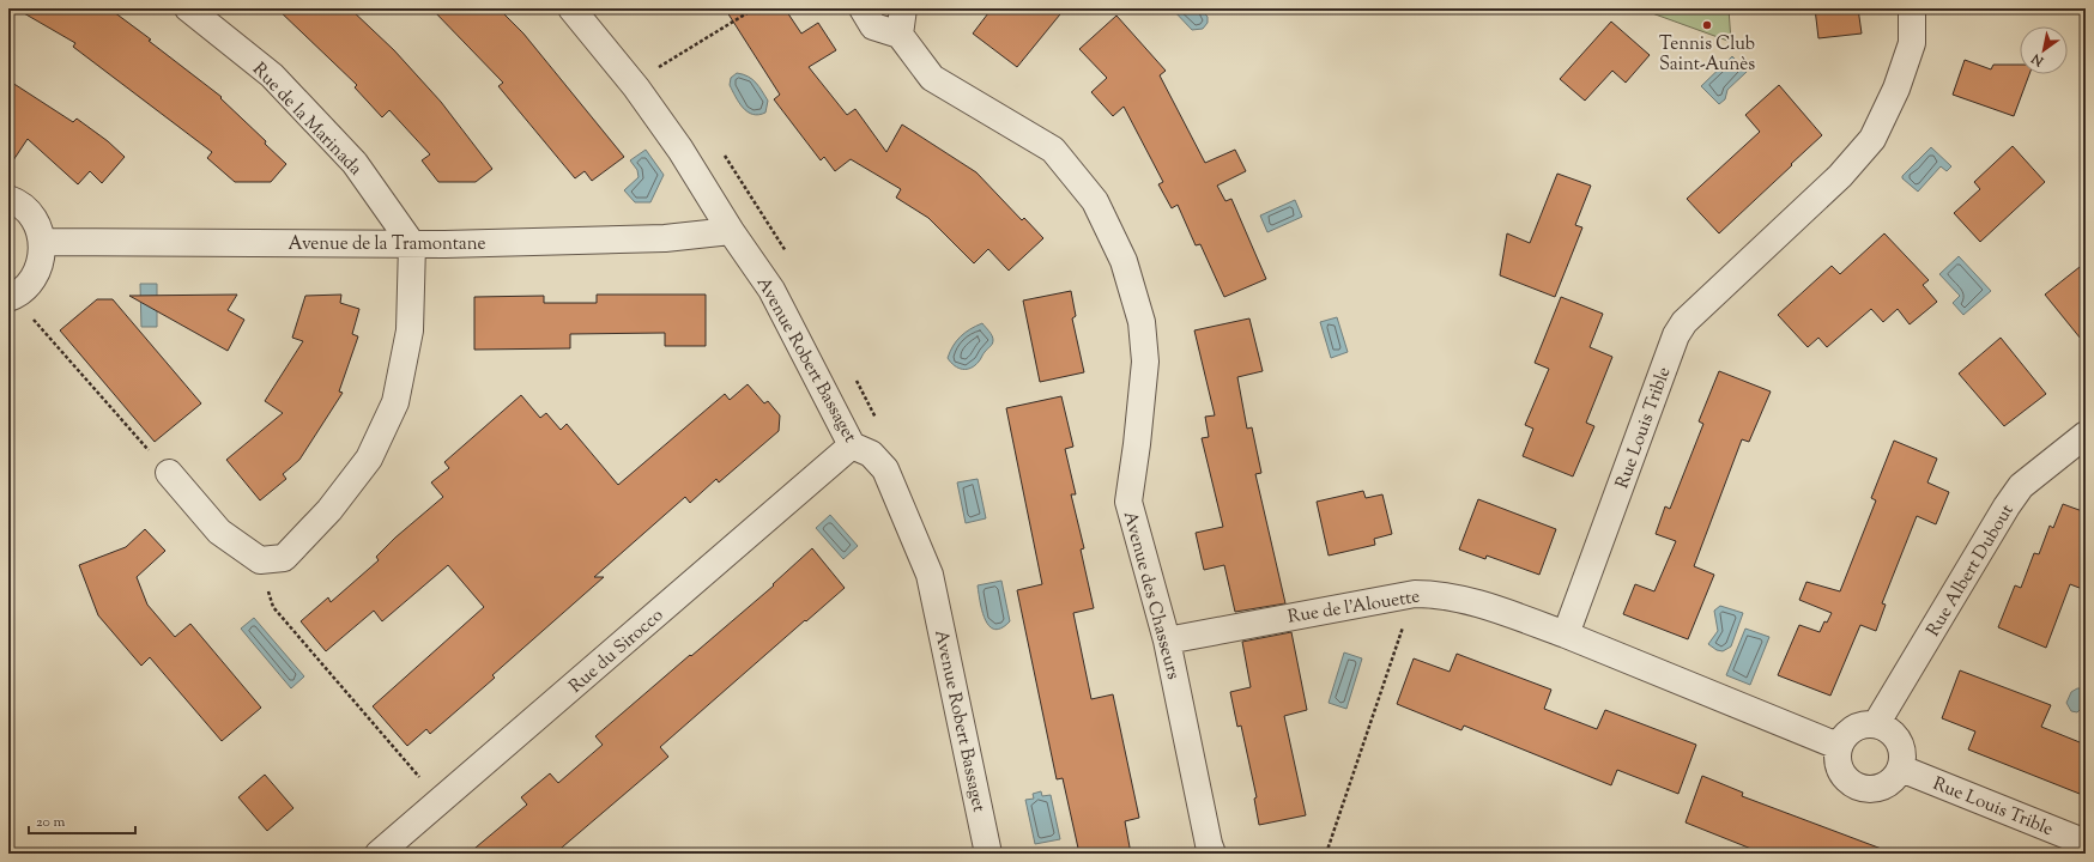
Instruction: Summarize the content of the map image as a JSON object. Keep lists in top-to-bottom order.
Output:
{
  "streets": {
    "street": [
      "Rue de la Marinada",
      "Avenue de la Tramontane",
      "Avenue Robert Bassaget",
      "Rue Louis Trible",
      "Rue Albert Dubout",
      "Avenue des Chasseurs",
      "Rue de l'Alouette",
      "Rue du Sirocco"
    ]
  },
  "crossings": [
    ["Rue de la Marinada", "Avenue de la Tramontane"],
    ["Avenue de la Tramontane", "Avenue Robert Bassaget"],
    ["Avenue Robert Bassaget", "Rue du Sirocco"],
    ["Rue Louis Trible", "Rue Albert Dubout"],
    ["Rue Louis Trible", "Rue de l'Alouette"],
    ["Avenue des Chasseurs", "Rue de l'Alouette"]
  ],
  "places": ["Tennis Club Saint-Aunès"],
  "scale_bar": "20 m",
  "north": "bottom left"
}
